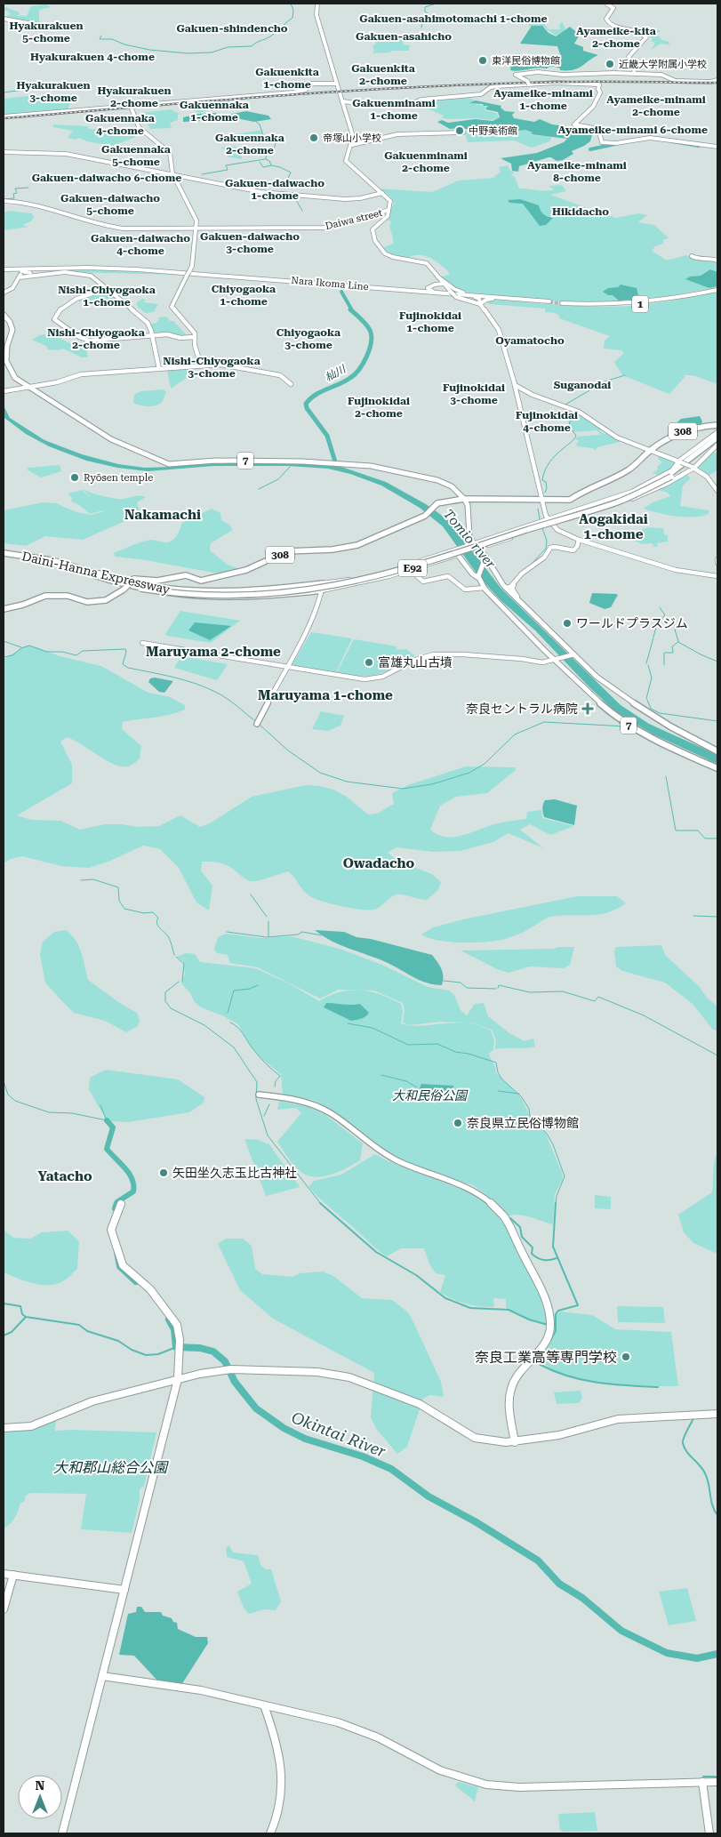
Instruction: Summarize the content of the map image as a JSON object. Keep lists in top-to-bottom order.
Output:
{
  "streets": {
    "highway": ["308", "E92", "Daini-Hanna Expressway"],
    "main road": ["Nara Ikoma Line", "1", "7"],
    "street": ["Daiwa street"]
  },
  "crossings": [
    ["308", "7"]
  ],
  "districts": [
    "Gakuen-asahimotomachi 1-chome",
    "Hyakurakuen 5-chome",
    "Gakuen-shindencho",
    "Ayameike-kita 2-chome",
    "Gakuen-asahicho",
    "Hyakurakuen 4-chome",
    "Gakuenkita 2-chome",
    "Gakuenkita 1-chome",
    "Hyakurakuen 3-chome",
    "Hyakurakuen 2-chome",
    "Ayameike-minami 1-chome",
    "Ayameike-minami 2-chome",
    "Gakuenminami 1-chome",
    "Gakuennaka 1-chome",
    "Gakuennaka 4-chome",
    "Ayameike-minami 6-chome",
    "Gakuennaka 2-chome",
    "Gakuennaka 5-chome",
    "Gakuenminami 2-chome",
    "Ayameike-minami 8-chome",
    "Gakuen-daiwacho 6-chome",
    "Gakuen-daiwacho 1-chome",
    "Gakuen-daiwacho 5-chome",
    "Hikidacho",
    "Gakuen-daiwacho 3-chome",
    "Gakuen-daiwacho 4-chome",
    "Chiyogaoka 1-chome",
    "Nishi-Chiyogaoka 1-chome",
    "Fujinokidai 1-chome",
    "Nishi-Chiyogaoka 2-chome",
    "Chiyogaoka 3-chome",
    "Oyamatocho",
    "Nishi-Chiyogaoka 3-chome",
    "Suganodai",
    "Fujinokidai 3-chome",
    "Fujinokidai 2-chome",
    "Fujinokidai 4-chome",
    "Nakamachi",
    "Aogakidai 1-chome",
    "Maruyama 2-chome",
    "Maruyama 1-chome",
    "Owadacho",
    "Yatacho"
  ],
  "water": ["杣川", "Tomio river", "Okintai River"],
  "parks": ["大和民俗公園", "大和郡山総合公園"],
  "places": {
    "other": [
      "東洋民俗博物館",
      "近畿大学附属小学校",
      "中野美術館",
      "帝塚山小学校",
      "Ryōsen temple",
      "ワールドプラスジム",
      "富雄丸山古墳",
      "奈良県立民俗博物館",
      "矢田坐久志玉比古神社",
      "奈良工業高等専門学校"
    ],
    "health": ["奈良セントラル病院"]
  },
  "north": "top"
}
